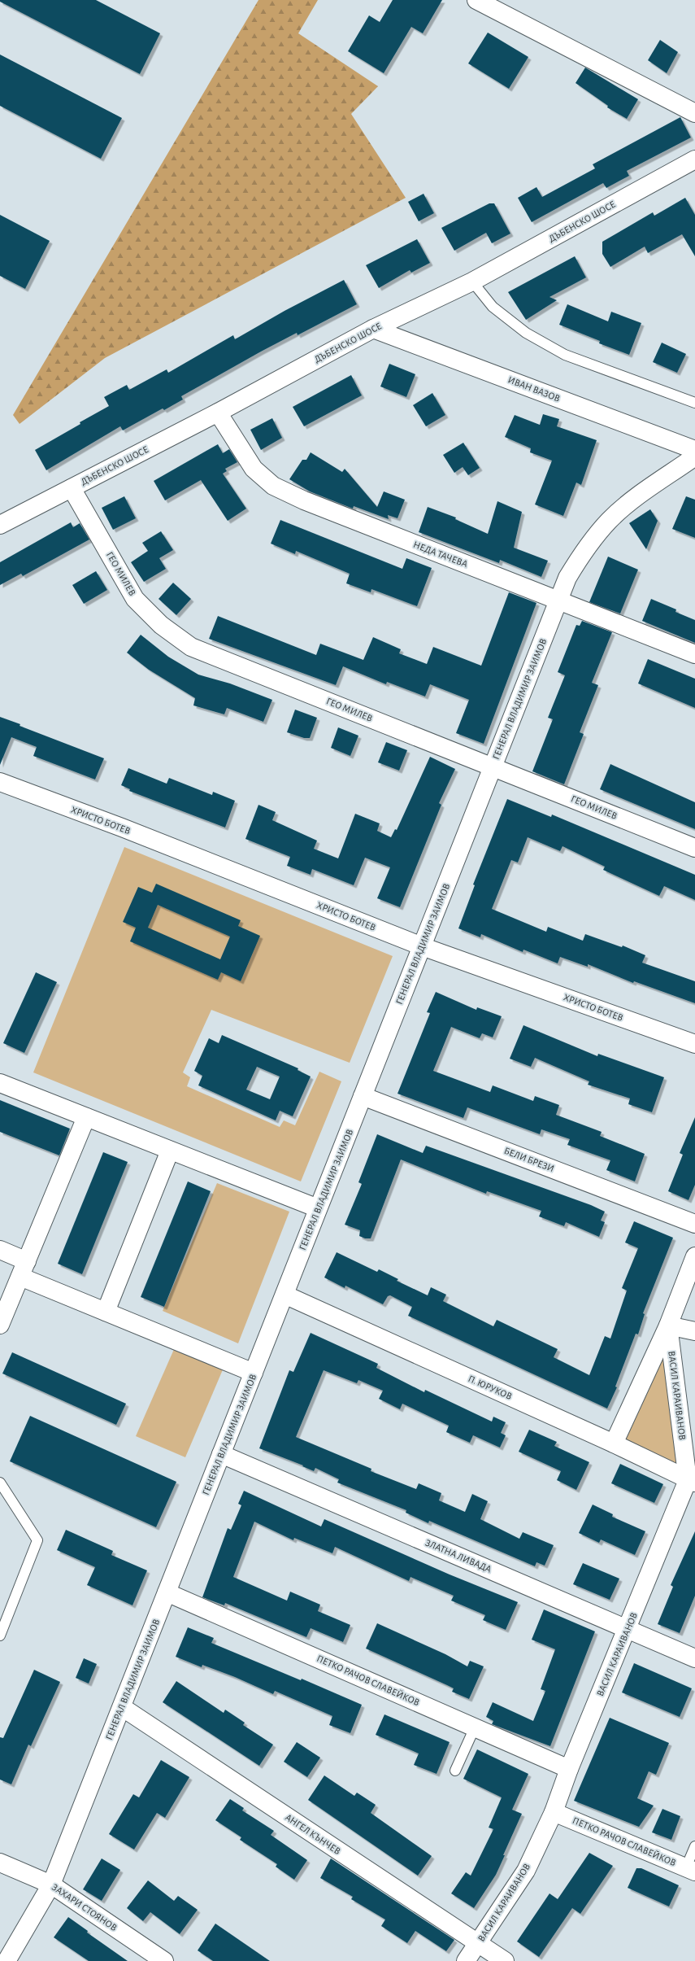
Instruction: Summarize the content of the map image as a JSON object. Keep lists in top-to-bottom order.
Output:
{
  "streets": {
    "street": [
      "ДЪБЕНСКО ШОСЕ",
      "ИВАН ВАЗОВ",
      "НЕДА ТАЧЕВА",
      "ГЕО МИЛЕВ",
      "ГЕНЕРАЛ ВЛАДИМИР ЗАИМОВ",
      "ХРИСТО БОТЕВ",
      "БЕЛИ БРЕЗИ",
      "П. ЮРУКОВ",
      "ВАСИЛ КАРАИВАНОВ",
      "ЗЛАТНА ЛИВАДА",
      "ПЕТКО РАЧОВ СЛАВЕЙКОВ",
      "АНГЕЛ КЪНЧЕВ",
      "ЗАХАРИ СТОЯНОВ"
    ]
  },
  "crossings": [
    ["ДЪБЕНСКО ШОСЕ", "ИВАН ВАЗОВ"],
    ["ДЪБЕНСКО ШОСЕ", "НЕДА ТАЧЕВА"],
    ["ДЪБЕНСКО ШОСЕ", "ГЕО МИЛЕВ"],
    ["НЕДА ТАЧЕВА", "ГЕНЕРАЛ ВЛАДИМИР ЗАИМОВ"],
    ["ГЕО МИЛЕВ", "ГЕНЕРАЛ ВЛАДИМИР ЗАИМОВ"],
    ["ГЕНЕРАЛ ВЛАДИМИР ЗАИМОВ", "ХРИСТО БОТЕВ"],
    ["ГЕНЕРАЛ ВЛАДИМИР ЗАИМОВ", "БЕЛИ БРЕЗИ"],
    ["ГЕНЕРАЛ ВЛАДИМИР ЗАИМОВ", "П. ЮРУКОВ"],
    ["ГЕНЕРАЛ ВЛАДИМИР ЗАИМОВ", "ЗЛАТНА ЛИВАДА"],
    ["ГЕНЕРАЛ ВЛАДИМИР ЗАИМОВ", "ПЕТКО РАЧОВ СЛАВЕЙКОВ"],
    ["ГЕНЕРАЛ ВЛАДИМИР ЗАИМОВ", "АНГЕЛ КЪНЧЕВ"],
    ["ГЕНЕРАЛ ВЛАДИМИР ЗАИМОВ", "ЗАХАРИ СТОЯНОВ"],
    ["П. ЮРУКОВ", "ВАСИЛ КАРАИВАНОВ"],
    ["ВАСИЛ КАРАИВАНОВ", "ЗЛАТНА ЛИВАДА"],
    ["ВАСИЛ КАРАИВАНОВ", "ПЕТКО РАЧОВ СЛАВЕЙКОВ"],
    ["ВАСИЛ КАРАИВАНОВ", "АНГЕЛ КЪНЧЕВ"]
  ]
}
